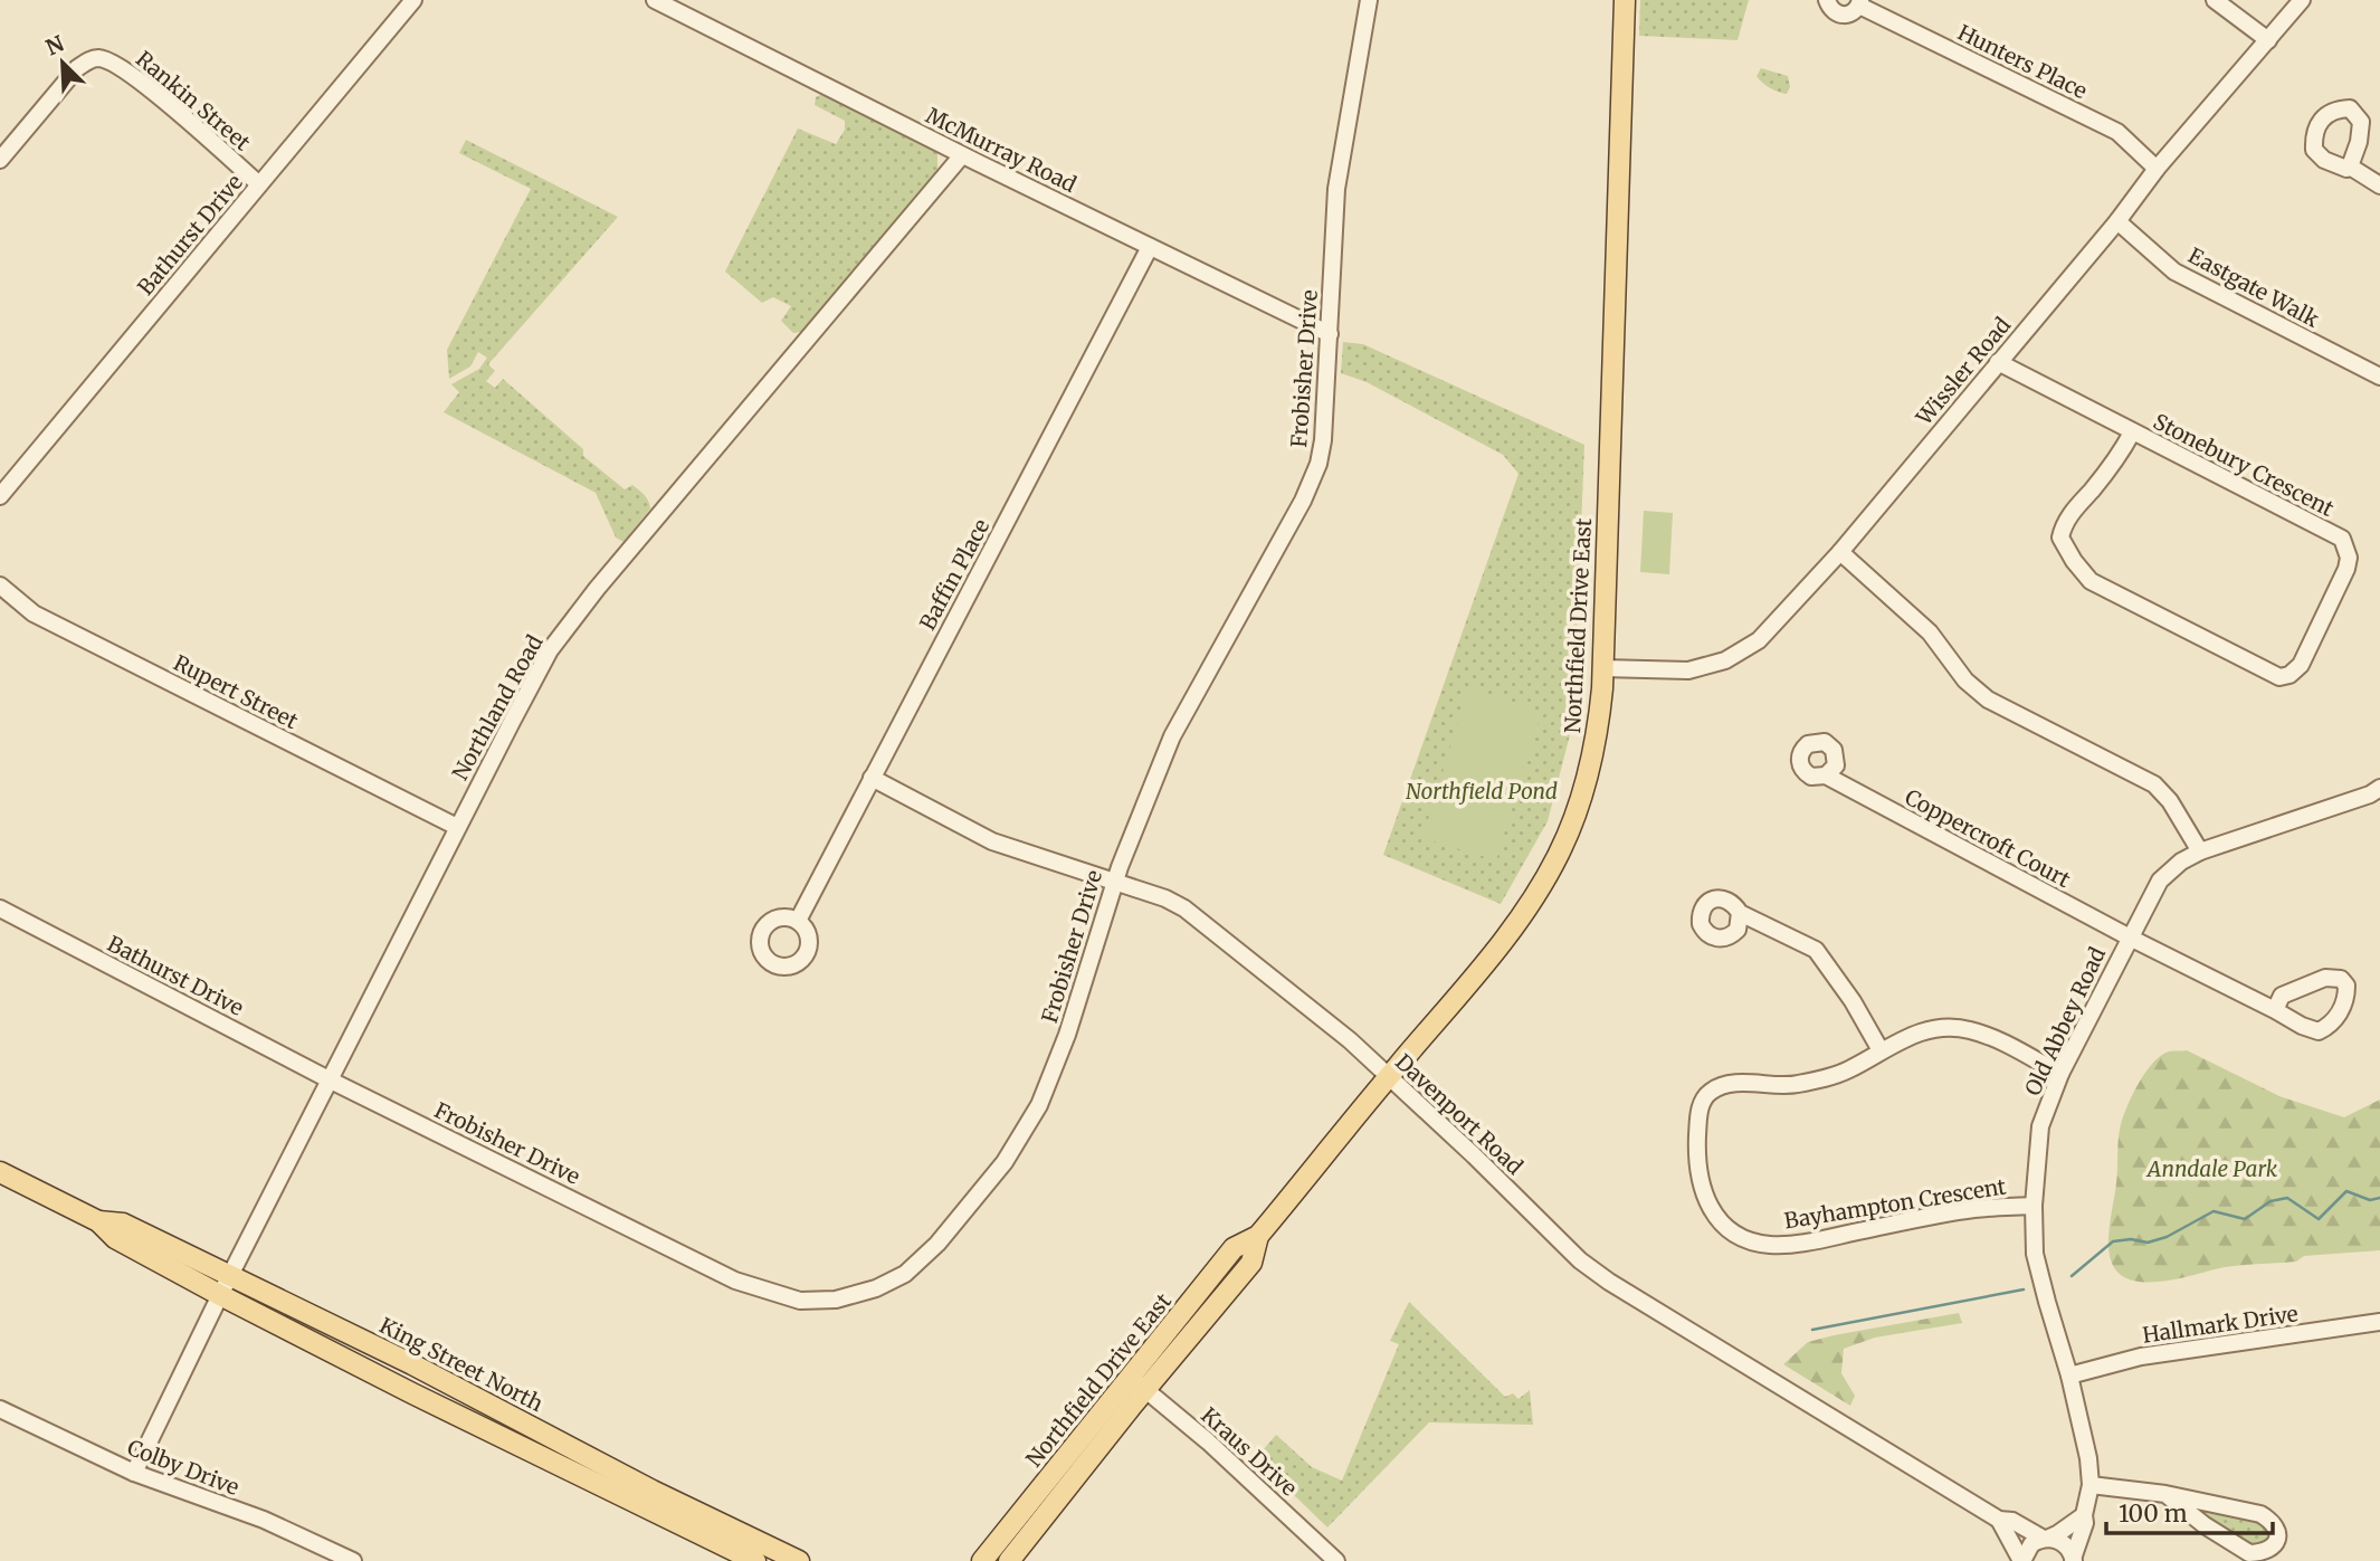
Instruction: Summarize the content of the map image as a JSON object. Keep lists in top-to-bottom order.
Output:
{
  "streets": {
    "main road": ["Northfield Drive East", "King Street North"],
    "street": [
      "Hunters Place",
      "Rankin Street",
      "McMurray Road",
      "Bathurst Drive",
      "Eastgate Walk",
      "Frobisher Drive",
      "Wissler Road",
      "Stonebury Crescent",
      "Baffin Place",
      "Rupert Street",
      "Northland Road",
      "Coppercroft Court",
      "Old Abbey Road",
      "Davenport Road",
      "Bayhampton Crescent",
      "Hallmark Drive",
      "Kraus Drive",
      "Colby Drive"
    ]
  },
  "crossings": [
    ["Hunters Place", "Wissler Road"],
    ["Rankin Street", "Bathurst Drive"],
    ["McMurray Road", "Frobisher Drive"],
    ["McMurray Road", "Baffin Place"],
    ["McMurray Road", "Northland Road"],
    ["Bathurst Drive", "Frobisher Drive"],
    ["Bathurst Drive", "Northland Road"],
    ["Eastgate Walk", "Wissler Road"],
    ["Frobisher Drive", "Northland Road"],
    ["Frobisher Drive", "Davenport Road"],
    ["Wissler Road", "Stonebury Crescent"],
    ["Wissler Road", "Northfield Drive East"],
    ["Baffin Place", "Davenport Road"],
    ["Northfield Drive East", "Davenport Road"],
    ["Northfield Drive East", "Kraus Drive"],
    ["Rupert Street", "Northland Road"],
    ["Northland Road", "King Street North"],
    ["Northland Road", "Colby Drive"],
    ["Coppercroft Court", "Old Abbey Road"],
    ["Old Abbey Road", "Davenport Road"],
    ["Old Abbey Road", "Bayhampton Crescent"],
    ["Old Abbey Road", "Hallmark Drive"]
  ],
  "parks": ["Northfield Pond", "Anndale Park"],
  "scale_bar": "100 m",
  "north": "top left"
}
